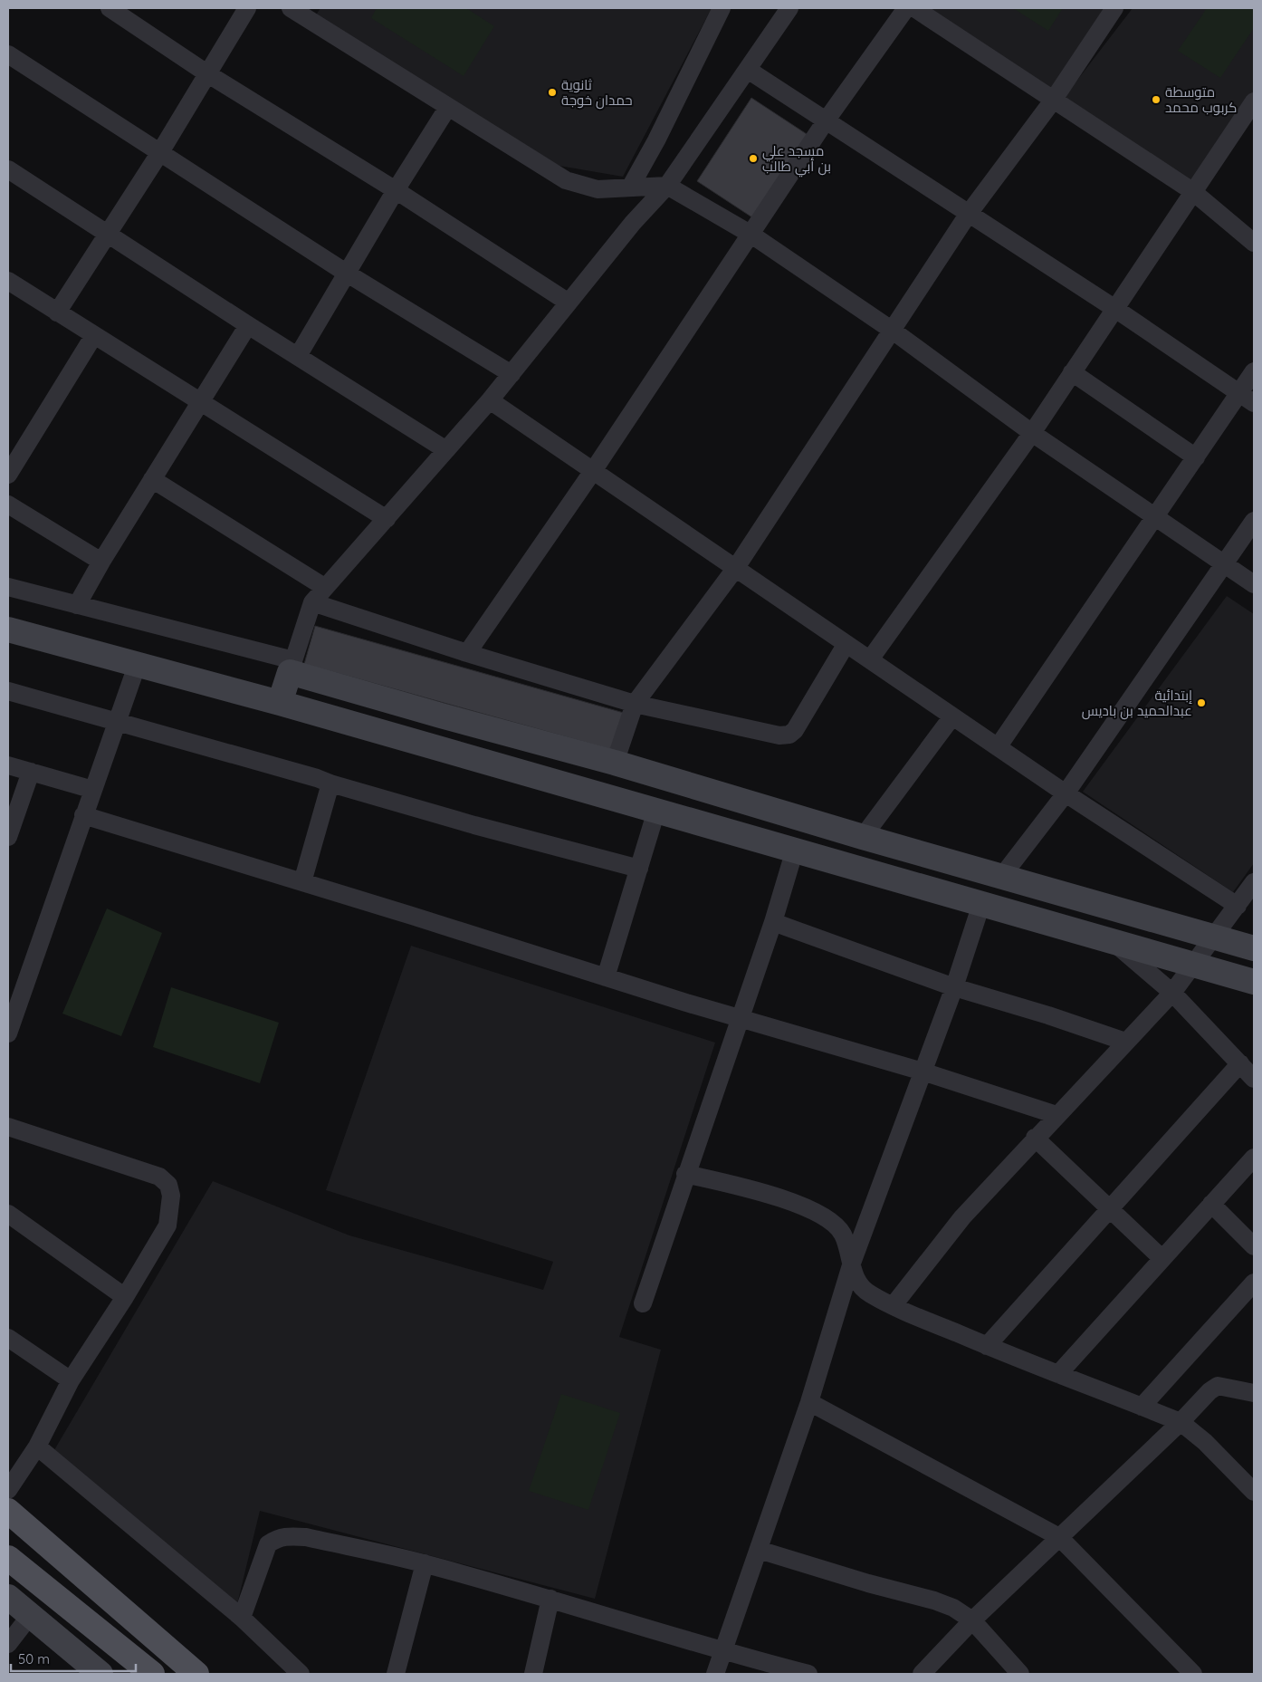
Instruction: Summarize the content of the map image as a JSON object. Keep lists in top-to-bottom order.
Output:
{
  "places": [
    "ثانوية حمدان خوجة",
    "متوسطة كربوب محمد",
    "مسجد علي بن أبي طالب",
    "إبتدائية عبدالحميد بن باديس"
  ],
  "scale_bar": "50 m"
}
